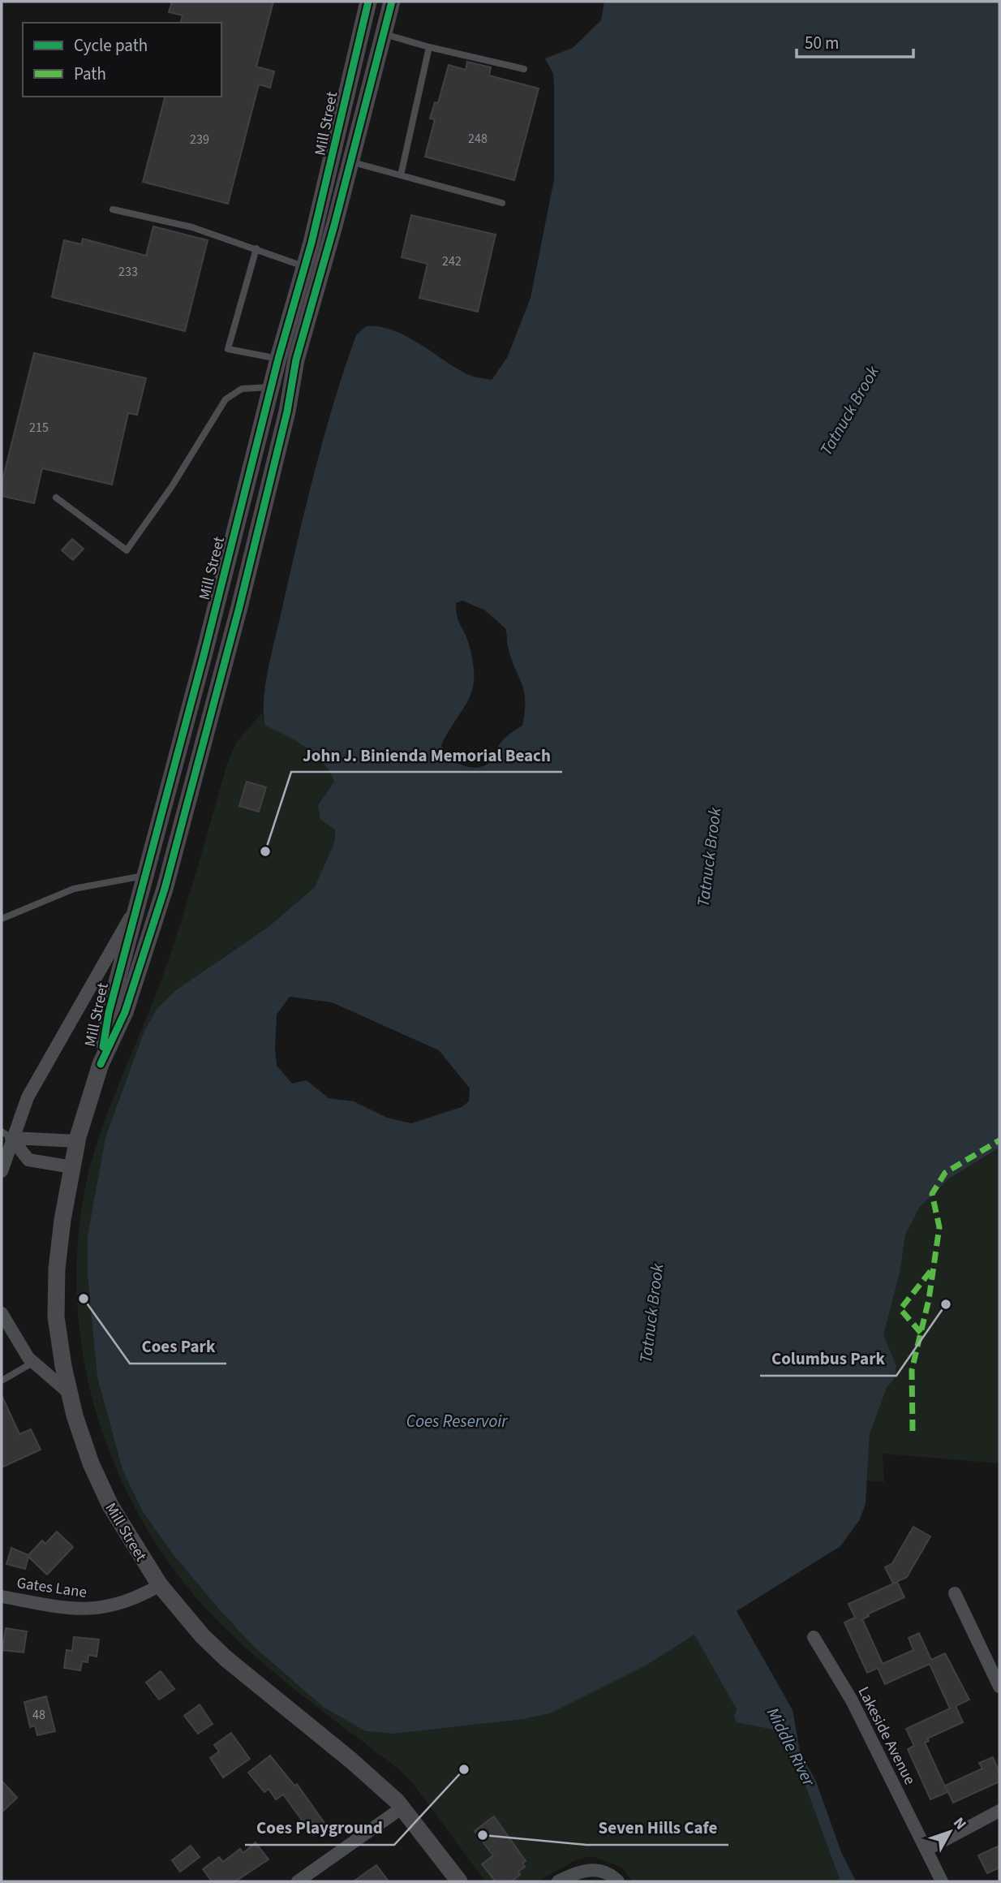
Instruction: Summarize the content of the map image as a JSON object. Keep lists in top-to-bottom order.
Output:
{
  "streets": {
    "main road": ["Mill Street"],
    "street": ["Gates Lane", "Lakeside Avenue"]
  },
  "crossings": [
    ["Mill Street", "Gates Lane"]
  ],
  "water": ["Tatnuck Brook", "Coes Reservoir", "Middle River"],
  "places": [
    "John J. Binienda Memorial Beach",
    "Coes Park",
    "Columbus Park",
    "Coes Playground",
    "Seven Hills Cafe"
  ],
  "house_numbers": [
    "248",
    "239",
    "242",
    "233",
    "215",
    "48"
  ],
  "legend": ["Cycle path", "Path"],
  "scale_bar": "50 m",
  "north": "top right"
}
